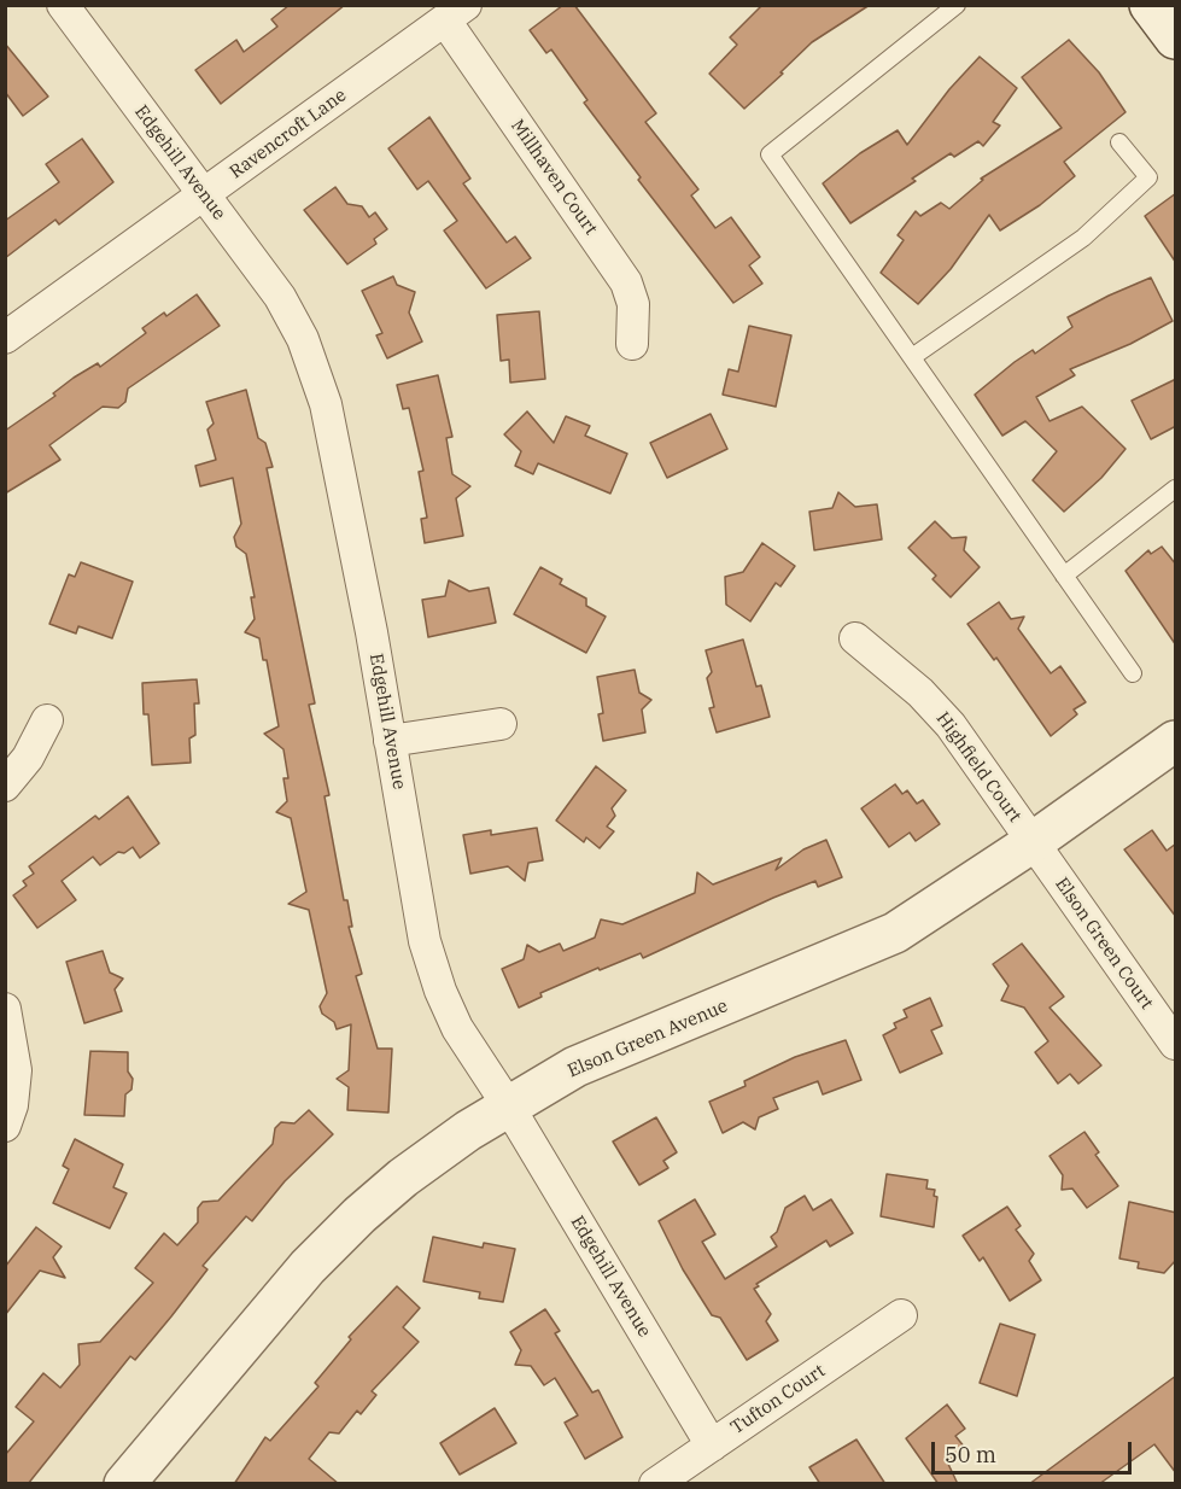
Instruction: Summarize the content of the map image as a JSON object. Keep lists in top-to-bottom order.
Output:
{
  "streets": {
    "street": [
      "Ravencroft Lane",
      "Edgehill Avenue",
      "Millhaven Court",
      "Highfield Court",
      "Elson Green Court",
      "Elson Green Avenue",
      "Tufton Court"
    ]
  },
  "crossings": [
    ["Ravencroft Lane", "Edgehill Avenue"],
    ["Ravencroft Lane", "Millhaven Court"],
    ["Edgehill Avenue", "Elson Green Avenue"],
    ["Edgehill Avenue", "Tufton Court"],
    ["Highfield Court", "Elson Green Court"],
    ["Highfield Court", "Elson Green Avenue"],
    ["Elson Green Court", "Elson Green Avenue"]
  ],
  "scale_bar": "50 m"
}
